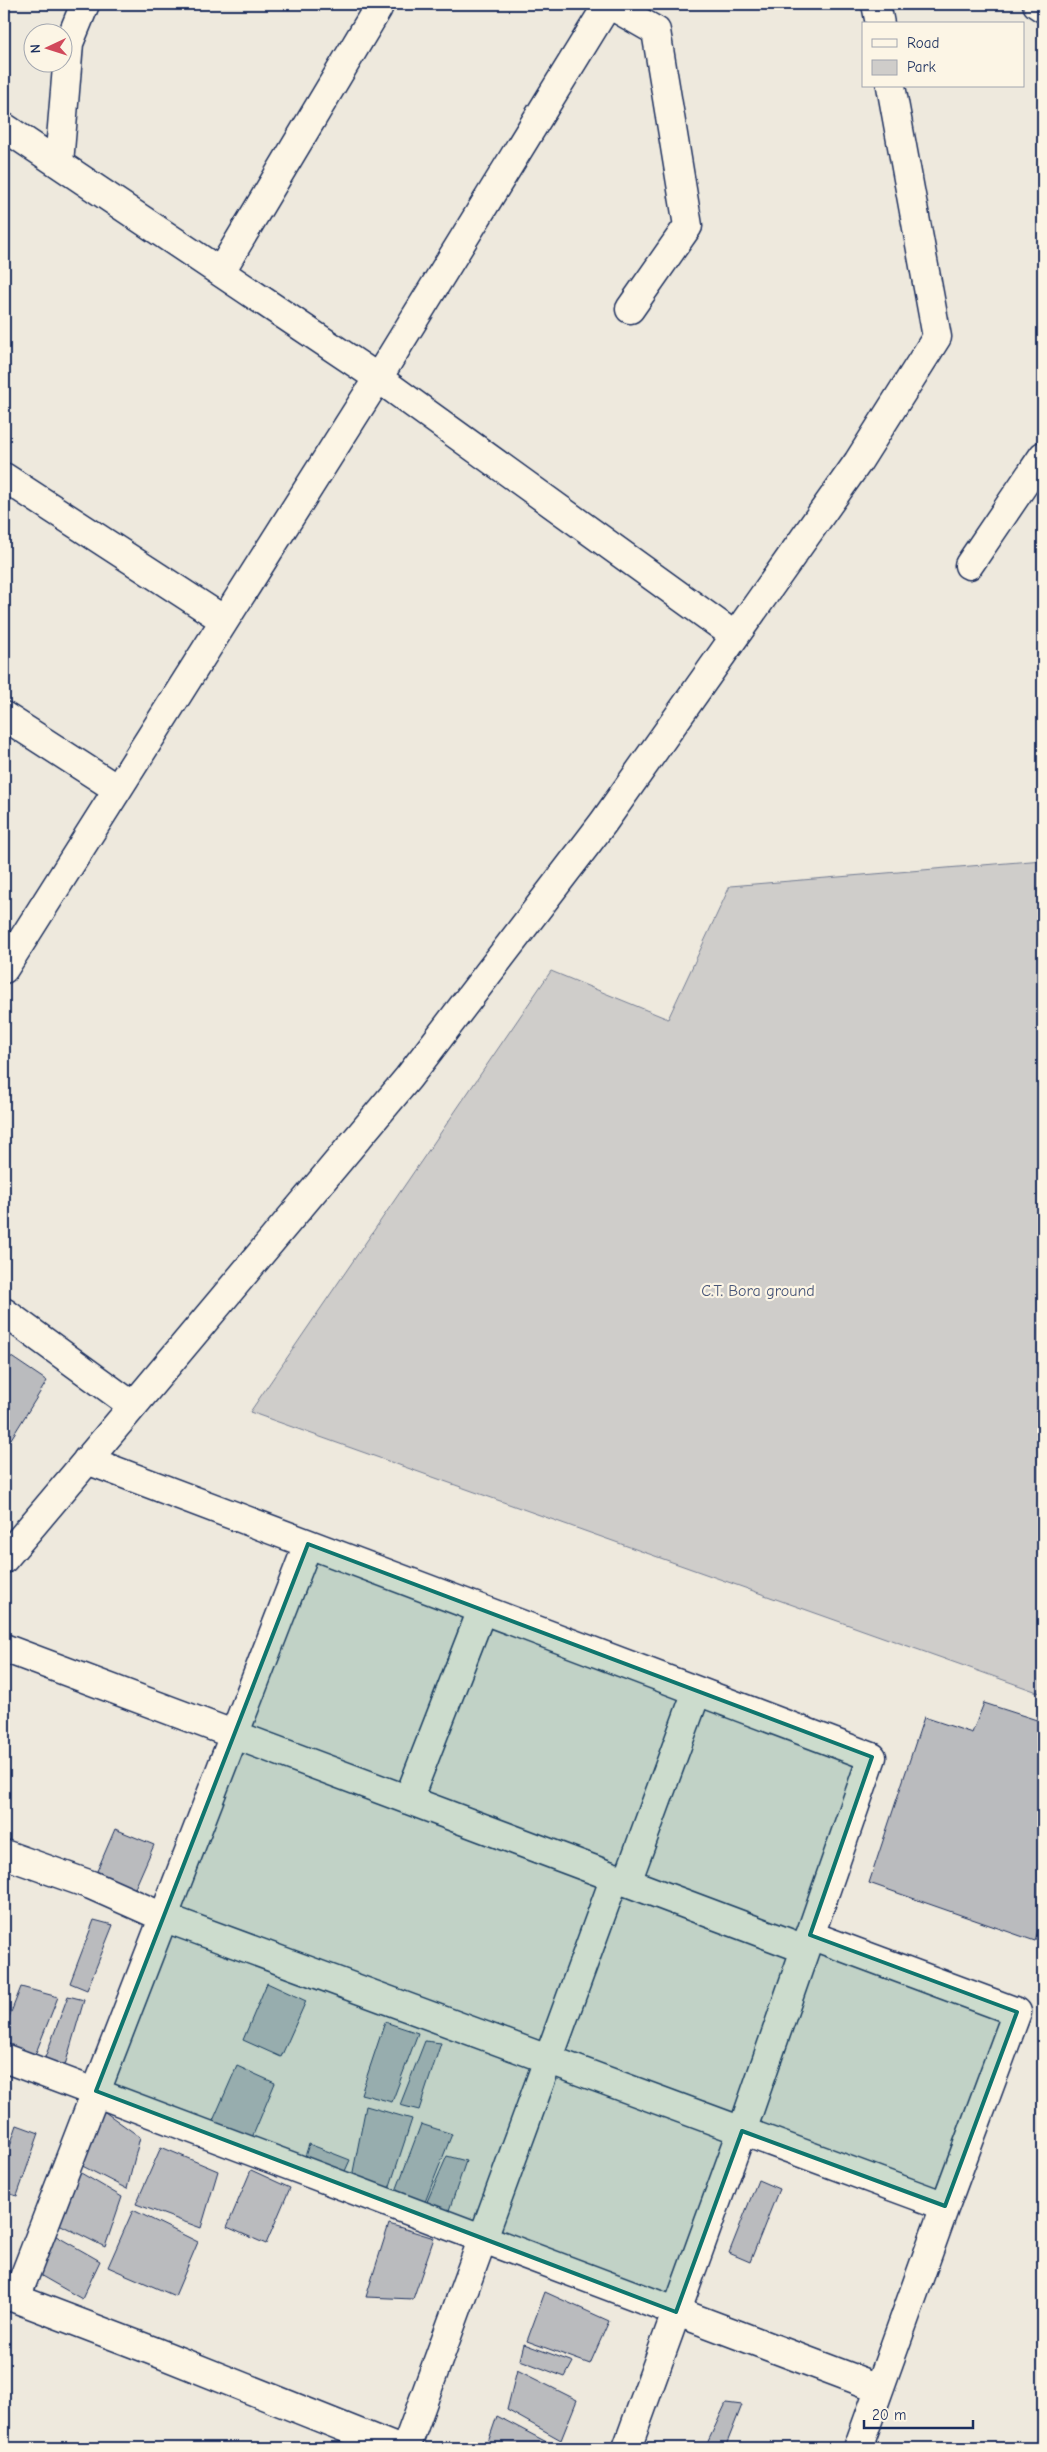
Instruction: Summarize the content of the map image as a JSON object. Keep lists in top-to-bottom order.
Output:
{
  "parks": ["C.T. Bora ground"],
  "legend": ["Road", "Park"],
  "scale_bar": "20 m",
  "north": "left"
}
